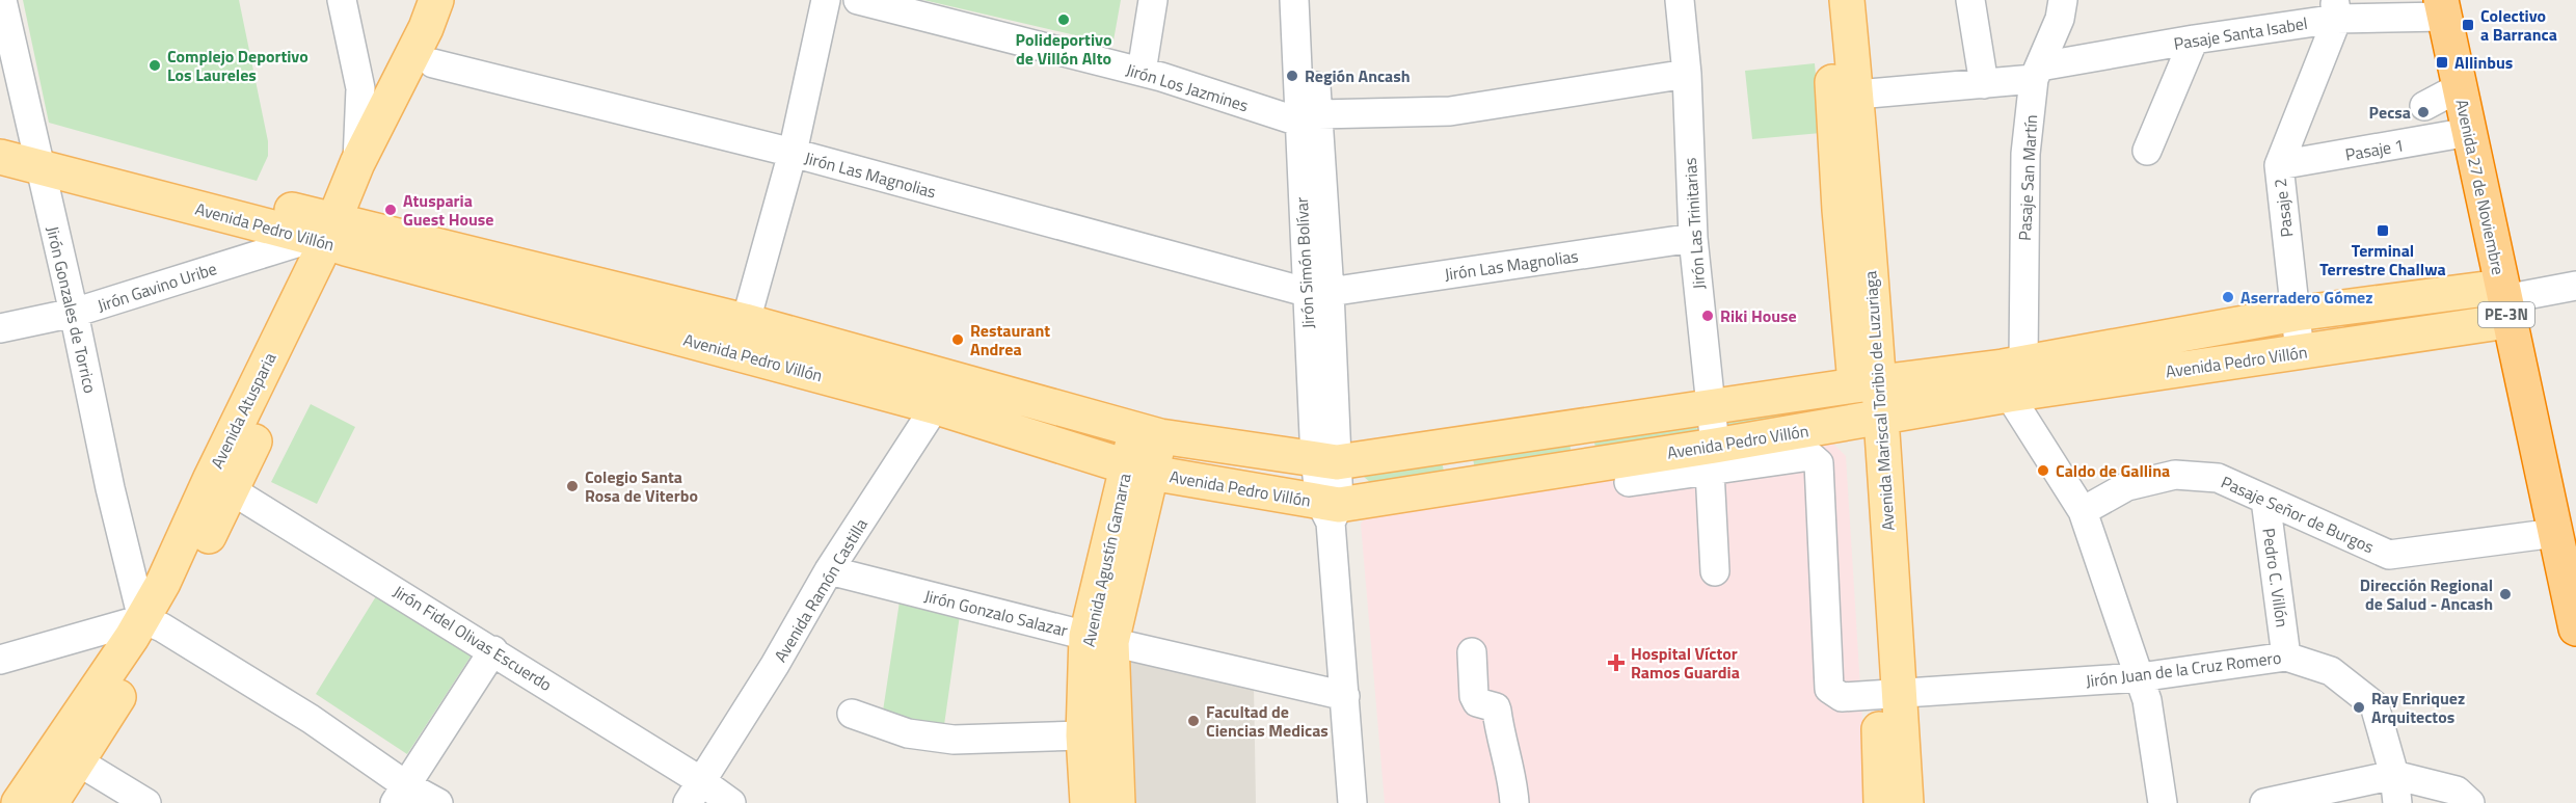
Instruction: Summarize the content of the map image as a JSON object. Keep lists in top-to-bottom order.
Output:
{
  "streets": {
    "highway": ["Avenida 27 de Noviembre", "PE-3N"],
    "main road": [
      "Avenida Pedro Villón",
      "Avenida Mariscal Toribio de Luzuriaga",
      "Avenida Atusparia",
      "Avenida Agustín Gamarra"
    ],
    "street": [
      "Pasaje Santa Isabel",
      "Jirón Los Jazmines",
      "Pasaje 1",
      "Jirón Las Magnolias",
      "Pasaje San Martín",
      "Pasaje 2",
      "Jirón Las Trinitarias",
      "Jirón Simón Bolívar",
      "Jirón Gavino Uribe",
      "Jirón Gonzales de Torrico",
      "Pasaje Señor de Burgos",
      "Pedro C. Villón",
      "Avenida Ramón Castilla",
      "Jirón Gonzalo Salazar",
      "Jirón Fidel Olivas Escuerdo",
      "Jirón Juan de la Cruz Romero"
    ]
  },
  "crossings": [
    ["Pasaje Santa Isabel", "Pasaje San Martín"],
    ["Pasaje Santa Isabel", "Avenida 27 de Noviembre"],
    ["Pasaje Santa Isabel", "Pasaje 2"],
    ["Pasaje Santa Isabel", "Avenida Mariscal Toribio de Luzuriaga"],
    ["Jirón Los Jazmines", "Jirón Las Trinitarias"],
    ["Jirón Los Jazmines", "Jirón Simón Bolívar"],
    ["Pasaje 1", "Avenida 27 de Noviembre"],
    ["Pasaje 1", "Pasaje 2"],
    ["Jirón Las Magnolias", "Jirón Las Trinitarias"],
    ["Jirón Las Magnolias", "Jirón Simón Bolívar"],
    ["Jirón Las Magnolias", "Avenida Atusparia"],
    ["Pasaje San Martín", "Avenida Pedro Villón"],
    ["Avenida 27 de Noviembre", "Avenida Pedro Villón"],
    ["Avenida 27 de Noviembre", "Pasaje Señor de Burgos"],
    ["Pasaje 2", "Avenida Pedro Villón"],
    ["Jirón Las Trinitarias", "Avenida Pedro Villón"],
    ["Jirón Las Trinitarias", "Jirón Juan de la Cruz Romero"],
    ["Avenida Pedro Villón", "Jirón Simón Bolívar"],
    ["Avenida Pedro Villón", "Jirón Gavino Uribe"],
    ["Avenida Pedro Villón", "Jirón Gonzales de Torrico"],
    ["Avenida Pedro Villón", "Avenida Mariscal Toribio de Luzuriaga"],
    ["Avenida Pedro Villón", "Avenida Atusparia"],
    ["Avenida Pedro Villón", "Avenida Agustín Gamarra"],
    ["Avenida Pedro Villón", "Avenida Ramón Castilla"],
    ["Avenida Pedro Villón", "Jirón Juan de la Cruz Romero"],
    ["Jirón Simón Bolívar", "Jirón Gonzalo Salazar"],
    ["Jirón Gavino Uribe", "Jirón Gonzales de Torrico"],
    ["Jirón Gavino Uribe", "Avenida Atusparia"],
    ["Jirón Gonzales de Torrico", "Avenida Atusparia"],
    ["Avenida Mariscal Toribio de Luzuriaga", "Jirón Juan de la Cruz Romero"],
    ["Avenida Atusparia", "Jirón Fidel Olivas Escuerdo"],
    ["Pasaje Señor de Burgos", "Pedro C. Villón"],
    ["Avenida Agustín Gamarra", "Jirón Gonzalo Salazar"],
    ["Pedro C. Villón", "Jirón Juan de la Cruz Romero"],
    ["Avenida Ramón Castilla", "Jirón Gonzalo Salazar"],
    ["Avenida Ramón Castilla", "Jirón Fidel Olivas Escuerdo"]
  ],
  "places": {
    "other": [
      "Polideportivo de Villón Alto",
      "Complejo Deportivo Los Laureles",
      "Región Ancash",
      "Pecsa",
      "Atusparia Guest House",
      "Aserradero Gómez",
      "Riki House",
      "Restaurant Andrea",
      "Caldo de Gallina",
      "Colegio Santa Rosa de Viterbo",
      "Dirección Regional de Salud - Ancash",
      "Ray Enriquez Arquitectos",
      "Facultad de Ciencias Medicas"
    ],
    "transit": ["Colectivo a Barranca", "Allinbus", "Terminal Terrestre Challwa"],
    "health": ["Hospital Víctor Ramos Guardia"]
  }
}
